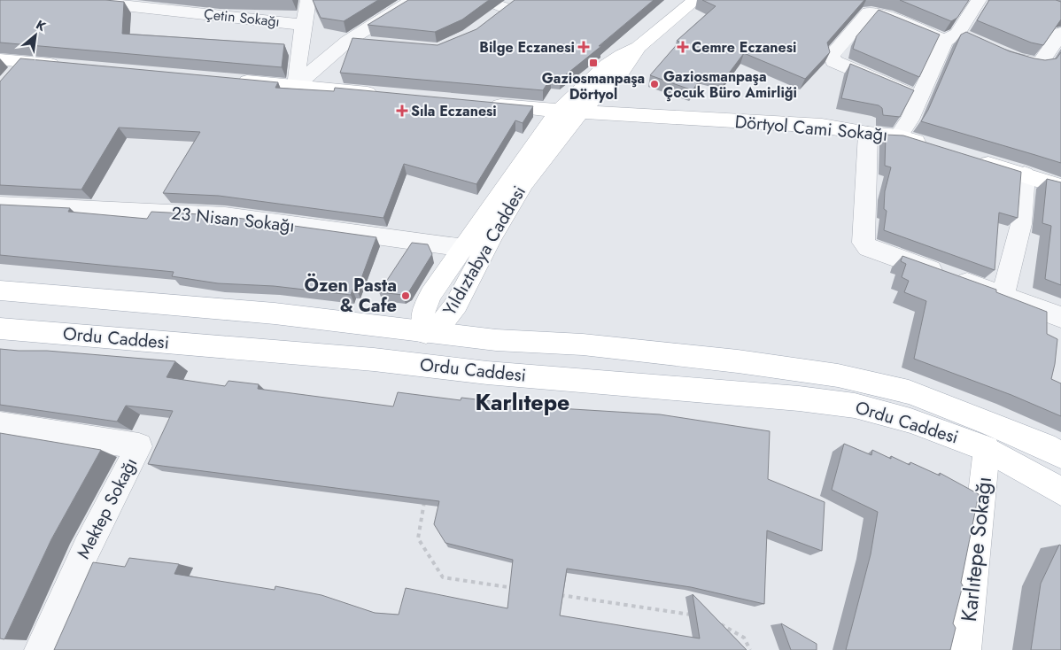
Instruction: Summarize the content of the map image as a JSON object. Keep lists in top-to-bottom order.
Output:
{
  "streets": {
    "main road": [
      "Dörtyol Cami Sokağı",
      "Yıldıztabya Caddesi",
      "Ordu Caddesi",
      "Karlıtepe Sokağı"
    ],
    "street": ["Çetin Sokağı", "23 Nisan Sokağı", "Mektep Sokağı"]
  },
  "crossings": [
    ["Dörtyol Cami Sokağı", "Yıldıztabya Caddesi"],
    ["23 Nisan Sokağı", "Yıldıztabya Caddesi"],
    ["Yıldıztabya Caddesi", "Ordu Caddesi"],
    ["Ordu Caddesi", "Karlıtepe Sokağı"]
  ],
  "districts": ["Karlıtepe"],
  "places": {
    "health": ["Bilge Eczanesi", "Cemre Eczanesi", "Sıla Eczanesi"],
    "transit": ["Gaziosmanpaşa Dörtyol"],
    "other": ["Gaziosmanpaşa Çocuk Büro Amirliği", "Özen Pasta & Cafe"]
  },
  "north": "top right"
}
